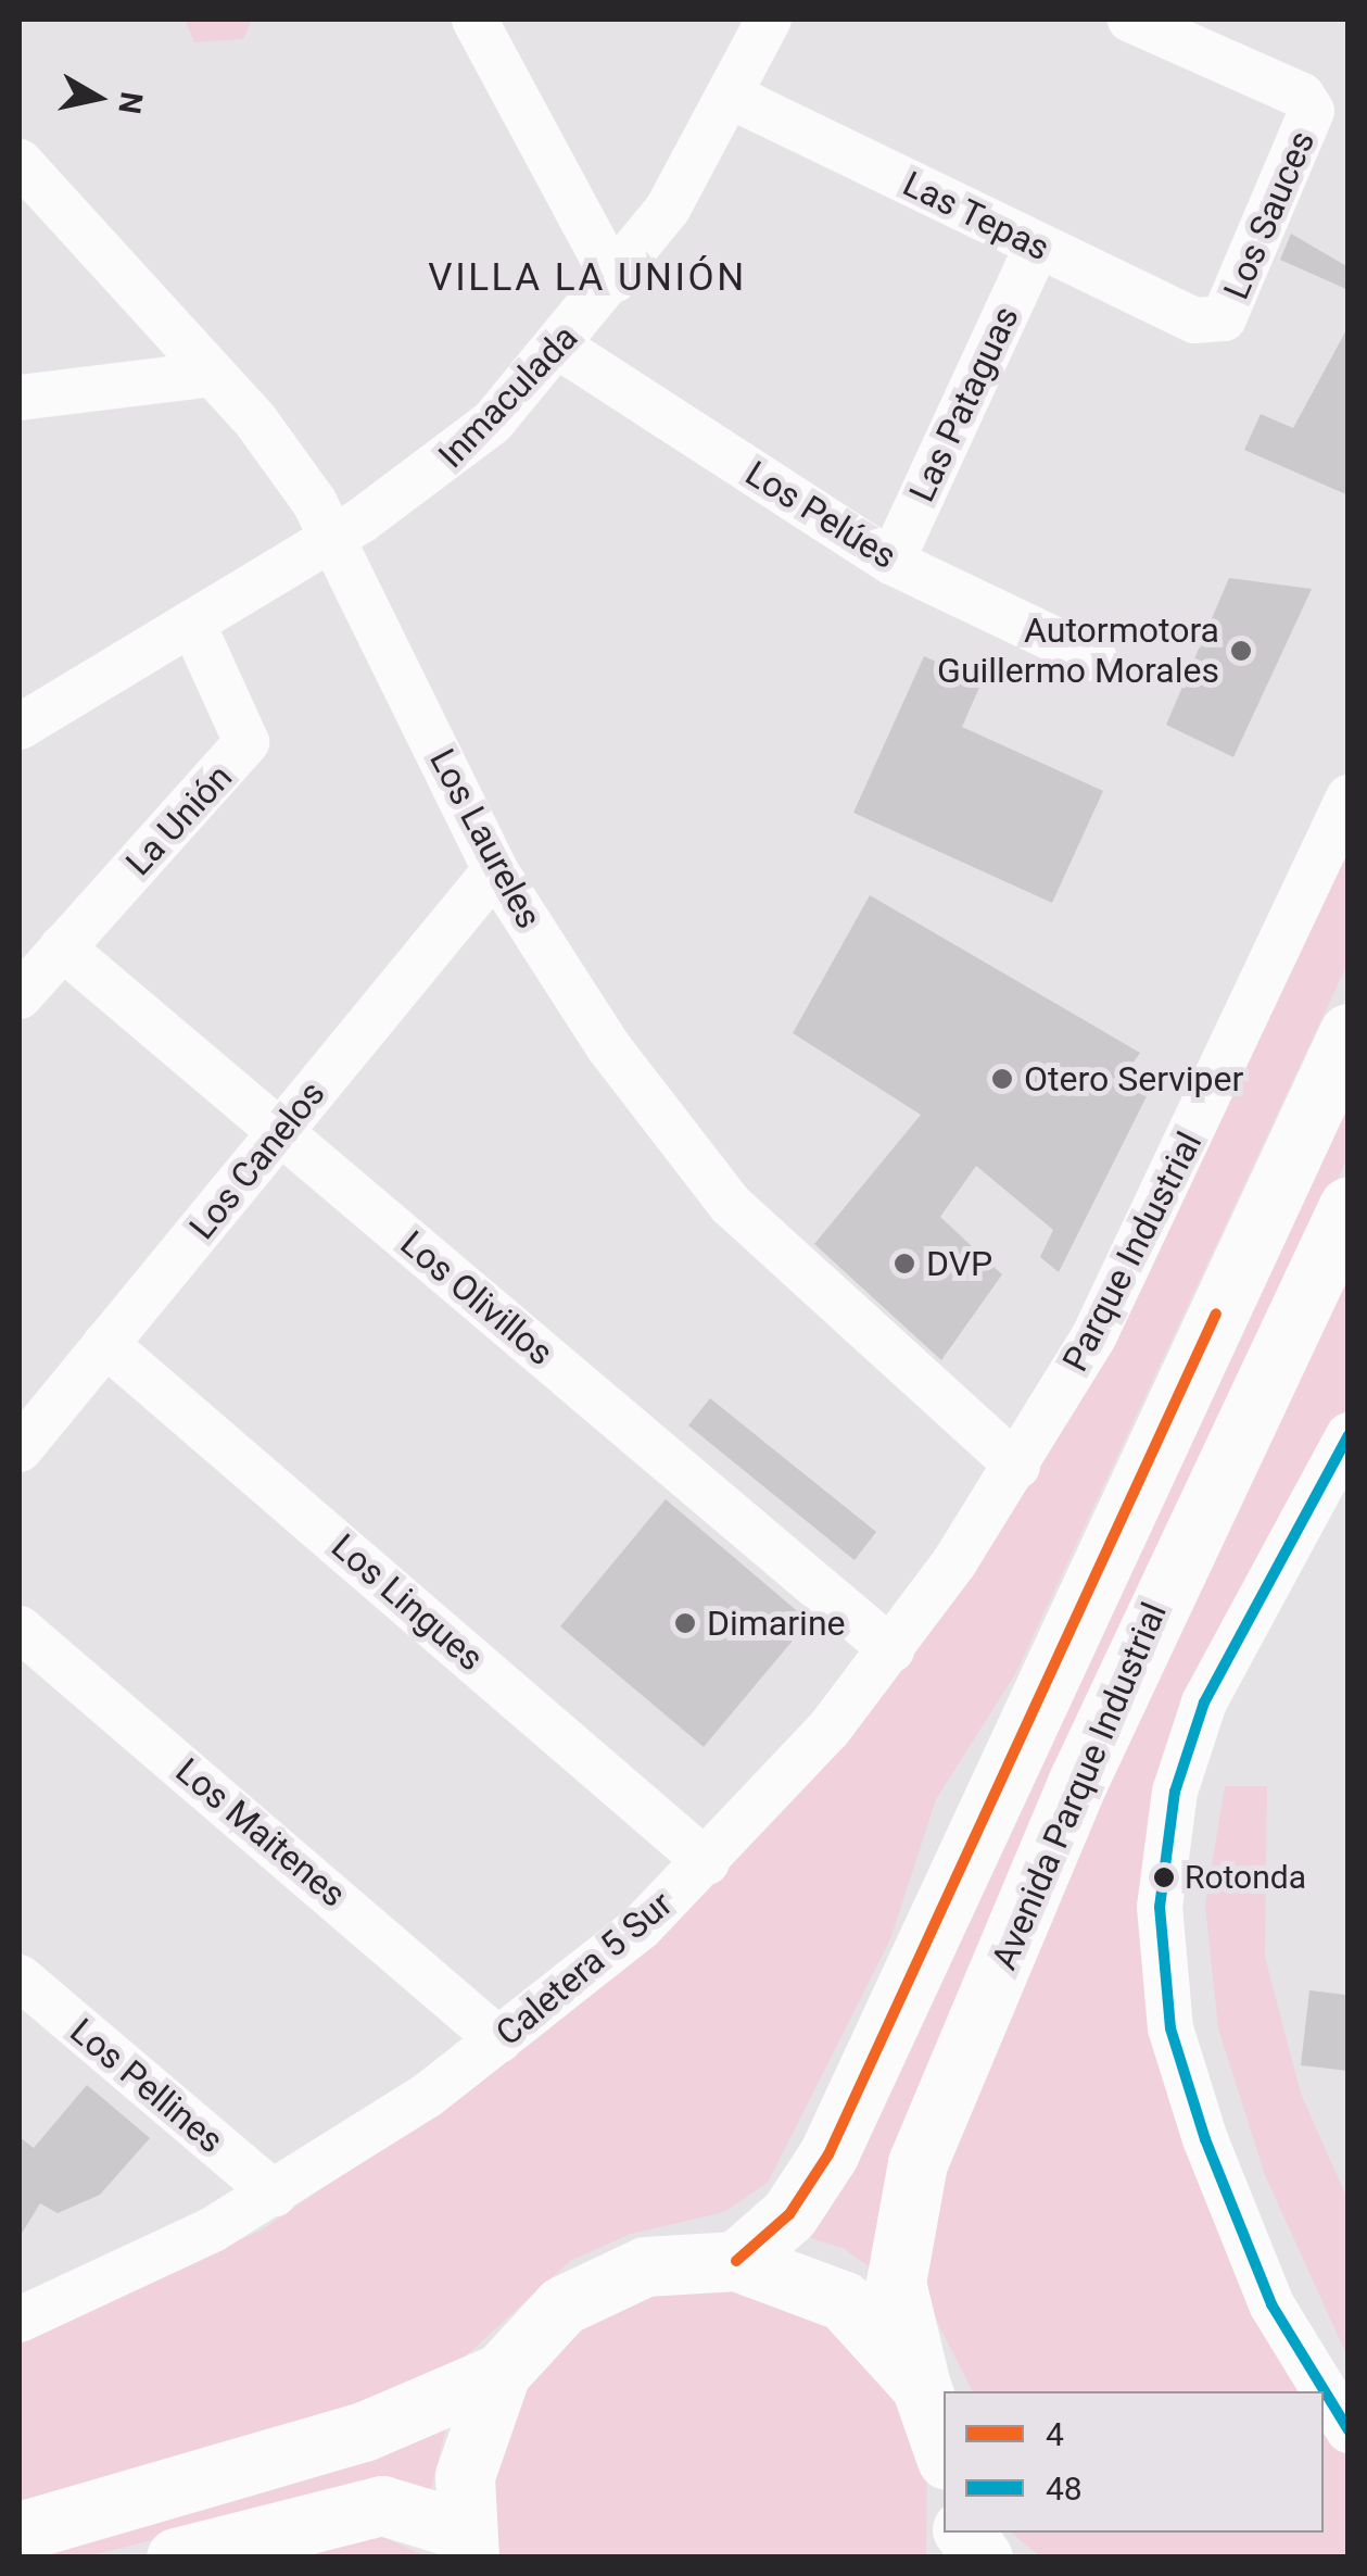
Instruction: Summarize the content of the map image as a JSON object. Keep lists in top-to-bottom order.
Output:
{
  "streets": {
    "highway": ["Avenida Parque Industrial"],
    "street": [
      "Los Sauces",
      "Las Tepas",
      "Inmaculada",
      "Las Pataguas",
      "Los Pelúes",
      "La Unión",
      "Los Laureles",
      "Los Canelos",
      "Parque Industrial",
      "Los Olivillos",
      "Los Lingues",
      "Los Maitenes",
      "Caletera 5 Sur",
      "Los Pellines"
    ]
  },
  "crossings": [
    ["Los Sauces", "Las Tepas"],
    ["Las Tepas", "Inmaculada"],
    ["Las Tepas", "Las Pataguas"],
    ["Inmaculada", "Los Pelúes"],
    ["Inmaculada", "La Unión"],
    ["Inmaculada", "Los Laureles"],
    ["Las Pataguas", "Los Pelúes"],
    ["La Unión", "Los Olivillos"],
    ["Los Laureles", "Los Canelos"],
    ["Los Laureles", "Parque Industrial"],
    ["Los Laureles", "Caletera 5 Sur"],
    ["Los Canelos", "Los Olivillos"],
    ["Los Canelos", "Los Lingues"],
    ["Parque Industrial", "Caletera 5 Sur"],
    ["Los Olivillos", "Caletera 5 Sur"],
    ["Los Lingues", "Caletera 5 Sur"],
    ["Los Maitenes", "Caletera 5 Sur"],
    ["Caletera 5 Sur", "Los Pellines"]
  ],
  "districts": ["VILLA LA UNIÓN"],
  "places": [
    "Autormotora Guillermo Morales",
    "Otero Serviper",
    "DVP",
    "Dimarine",
    "Rotonda"
  ],
  "lines": ["transit line 4", "transit line 48"],
  "legend": ["4", "48"],
  "north": "right"
}
